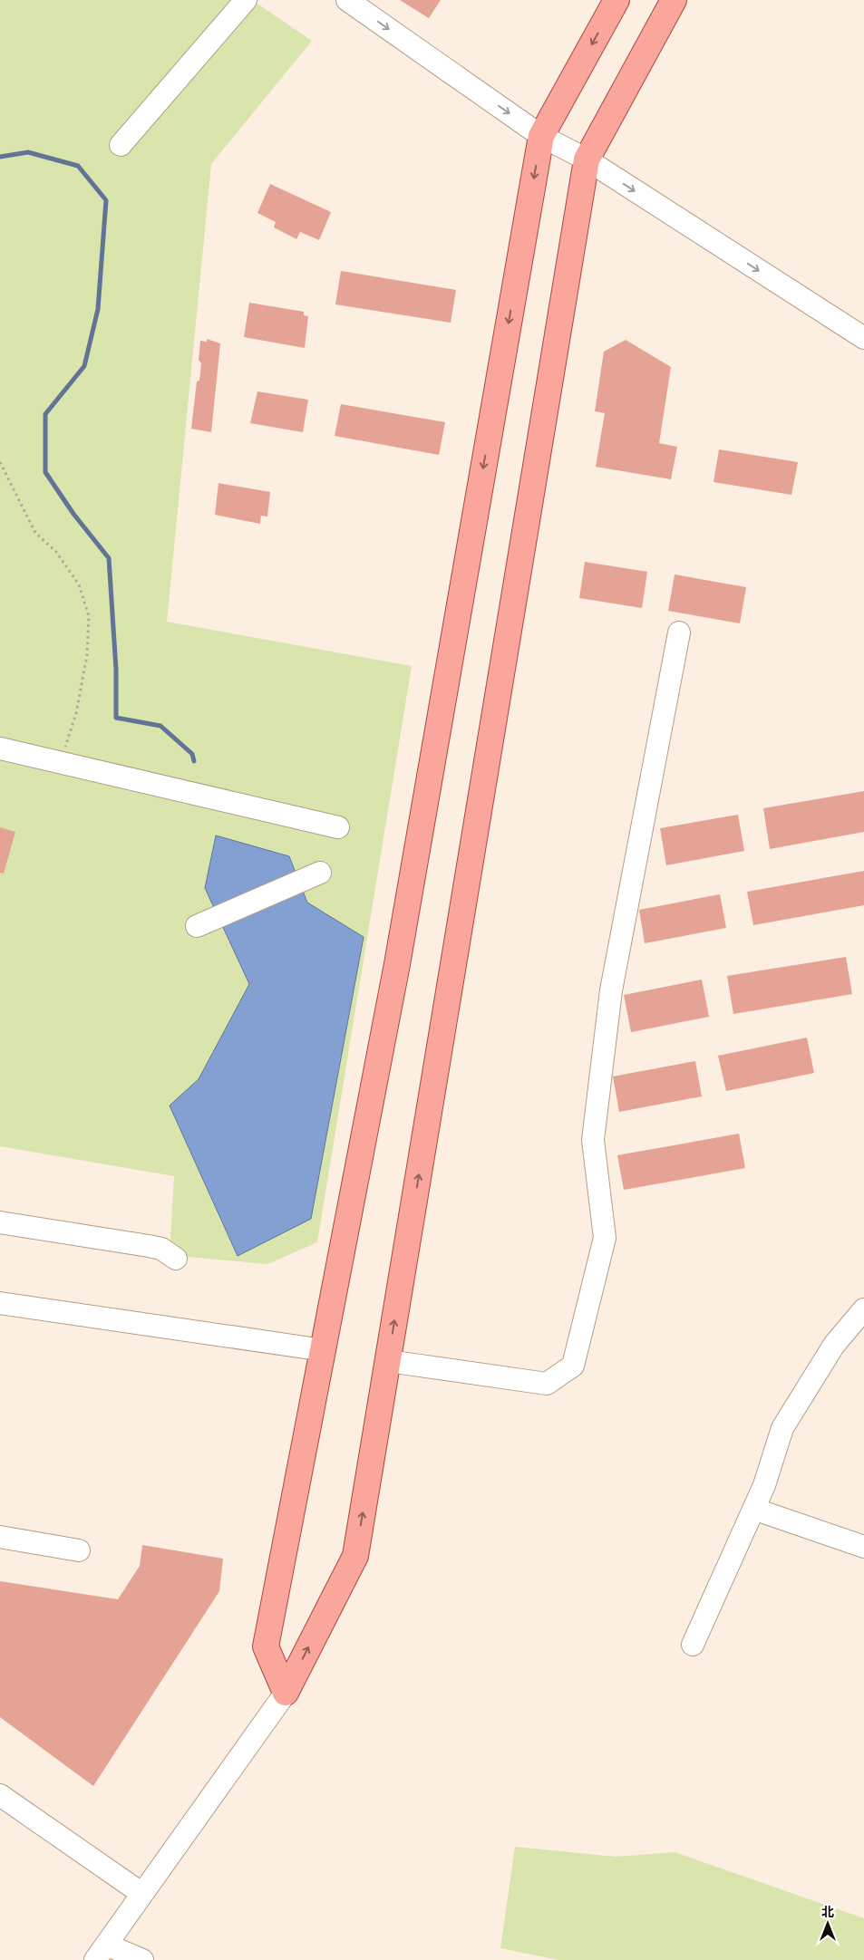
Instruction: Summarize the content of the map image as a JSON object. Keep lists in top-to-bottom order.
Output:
{
  "north": "top"
}
